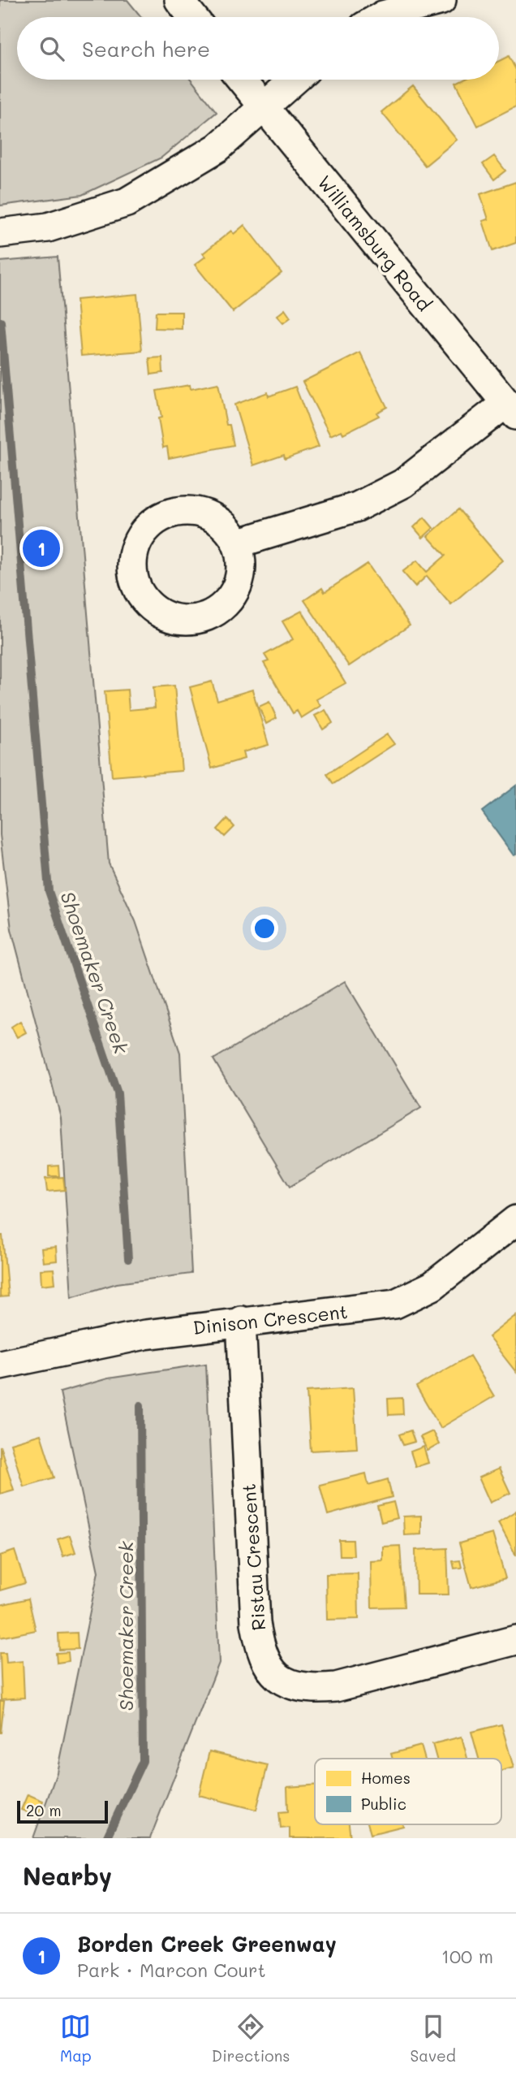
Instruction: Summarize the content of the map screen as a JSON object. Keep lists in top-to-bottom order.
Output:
{
  "streets": {
    "street": ["Williamsburg Road", "Dinison Crescent", "Ristau Crescent"]
  },
  "crossings": [
    ["Dinison Crescent", "Ristau Crescent"]
  ],
  "water": ["Shoemaker Creek"],
  "legend": ["Homes", "Public"],
  "scale_bar": "20 m",
  "page": {
    "search": "Search here",
    "pins": "1",
    "scale": "20 m",
    "heading": "Nearby",
    "list": [
      {
        "mark": "1",
        "name": "Borden Creek Greenway",
        "note": "Park · Marcon Court",
        "value": "100 m"
      }
    ],
    "nav": ["Map", "Directions", "Saved"]
  }
}
